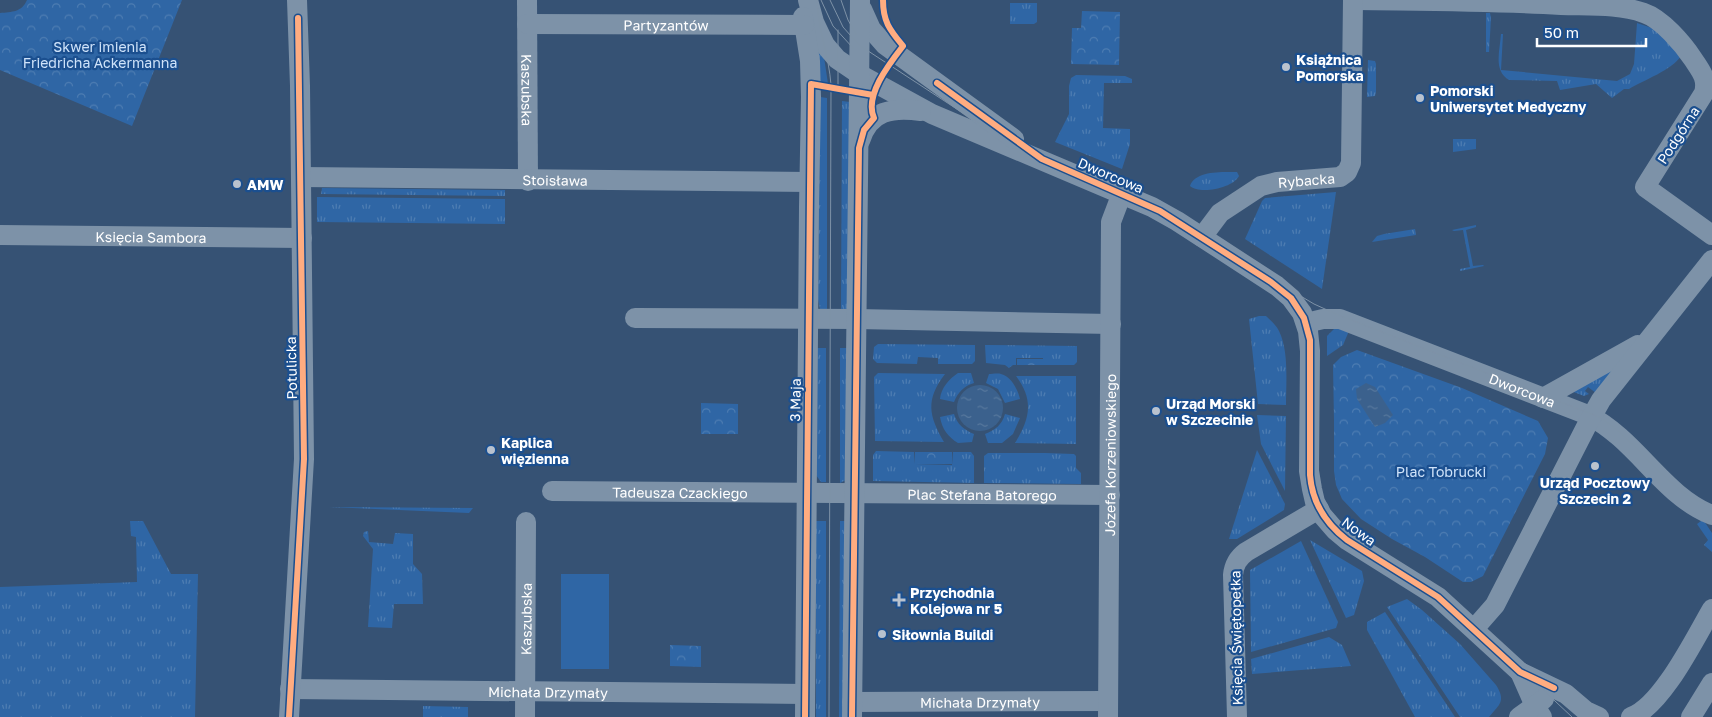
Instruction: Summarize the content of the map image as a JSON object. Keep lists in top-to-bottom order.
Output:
{
  "streets": {
    "street": [
      "Partyzantów",
      "Kaszubska",
      "Podgórna",
      "Dworcowa",
      "Rybacka",
      "Stoisława",
      "Księcia Sambora",
      "Potulicka",
      "3 Maja",
      "Józefa Korzeniowskiego",
      "Tadeusza Czackiego",
      "Plac Stefana Batorego",
      "Nowa",
      "Księcia Świętopełka",
      "Michała Drzymały"
    ]
  },
  "crossings": [
    ["Partyzantów", "Kaszubska"],
    ["Partyzantów", "3 Maja"],
    ["Kaszubska", "Stoisława"],
    ["Kaszubska", "Michała Drzymały"],
    ["Podgórna", "Rybacka"],
    ["Dworcowa", "Rybacka"],
    ["Dworcowa", "Józefa Korzeniowskiego"],
    ["Dworcowa", "Nowa"],
    ["Stoisława", "Potulicka"],
    ["Stoisława", "3 Maja"],
    ["Księcia Sambora", "Potulicka"],
    ["Potulicka", "Michała Drzymały"],
    ["3 Maja", "Tadeusza Czackiego"],
    ["3 Maja", "Michała Drzymały"],
    ["Józefa Korzeniowskiego", "Plac Stefana Batorego"],
    ["Józefa Korzeniowskiego", "Michała Drzymały"],
    ["Nowa", "Księcia Świętopełka"]
  ],
  "parks": ["Skwer imienia Friedricha Ackermanna", "Plac Tobrucki"],
  "places": {
    "other": [
      "Książnica Pomorska",
      "Pomorski Uniwersytet Medyczny",
      "AMW",
      "Urząd Morski w Szczecinie",
      "Kaplica więzienna",
      "Urząd Pocztowy Szczecin 2",
      "Siłownia Buildi"
    ],
    "health": ["Przychodnia Kolejowa nr 5"]
  },
  "scale_bar": "50 m"
}
